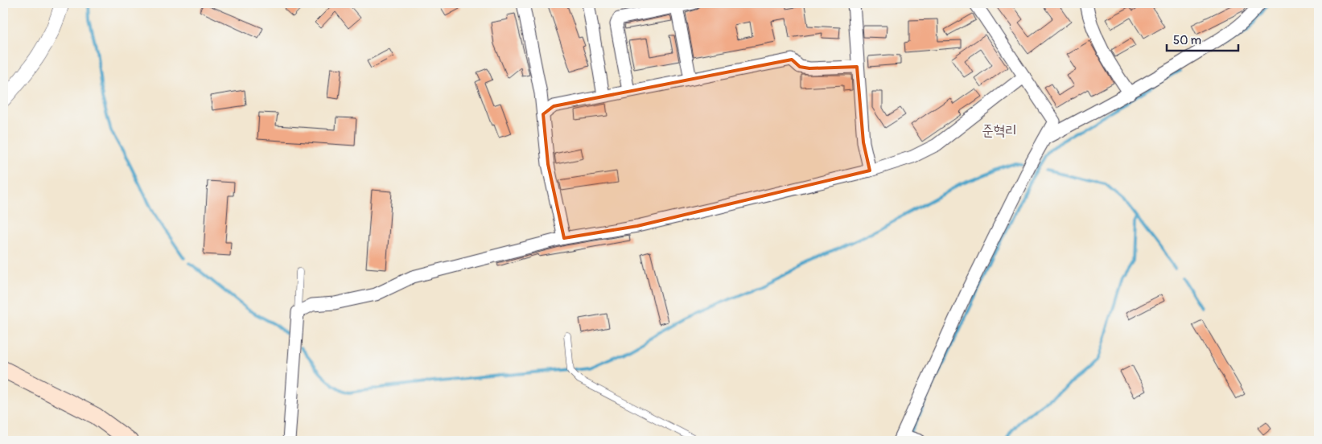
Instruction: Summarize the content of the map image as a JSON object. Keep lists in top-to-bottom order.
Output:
{
  "districts": ["준혁리"],
  "scale_bar": "50 m"
}
